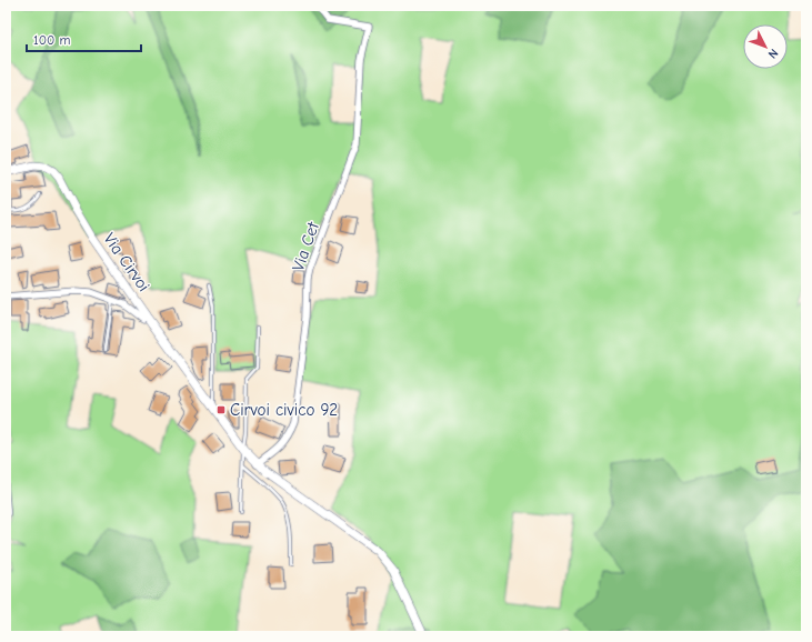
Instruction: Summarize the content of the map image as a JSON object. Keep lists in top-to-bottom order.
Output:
{
  "streets": {
    "street": ["Via Cet", "Via Cirvoi"]
  },
  "crossings": [
    ["Via Cet", "Via Cirvoi"]
  ],
  "places": {
    "transit": ["Cirvoi civico 92"]
  },
  "scale_bar": "100 m",
  "north": "bottom right"
}
